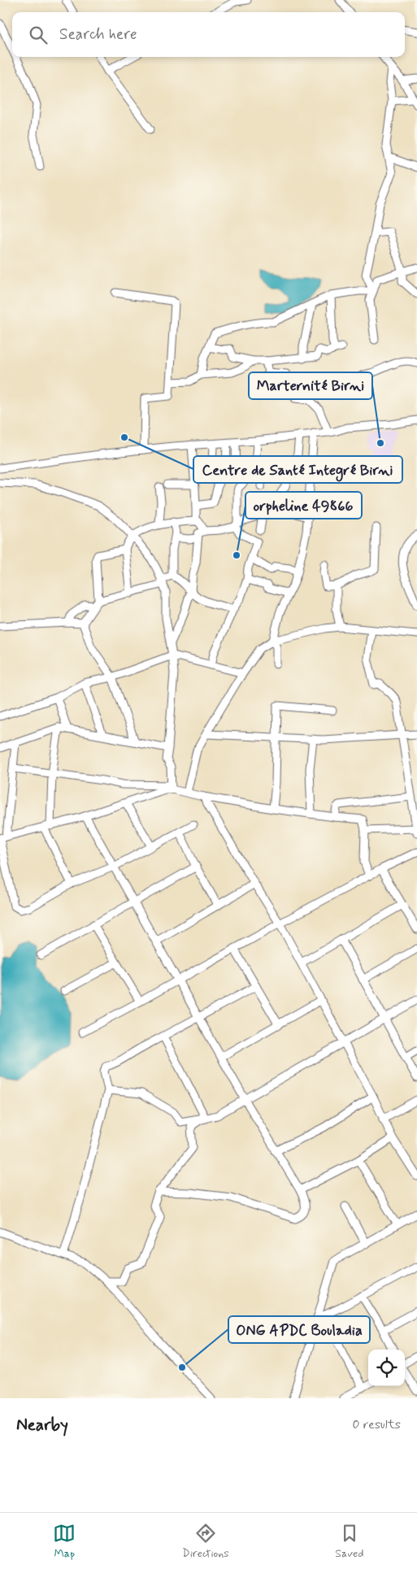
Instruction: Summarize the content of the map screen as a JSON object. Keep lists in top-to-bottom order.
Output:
{
  "places": [
    "Centre de Santé Integré Birni",
    "Marternité Birni",
    "orpheline 49866",
    "ONG APDC Bouladia"
  ],
  "page": {
    "search": "Search here",
    "heading": ["Nearby", "0 results"],
    "nav": ["Map", "Directions", "Saved"]
  }
}
